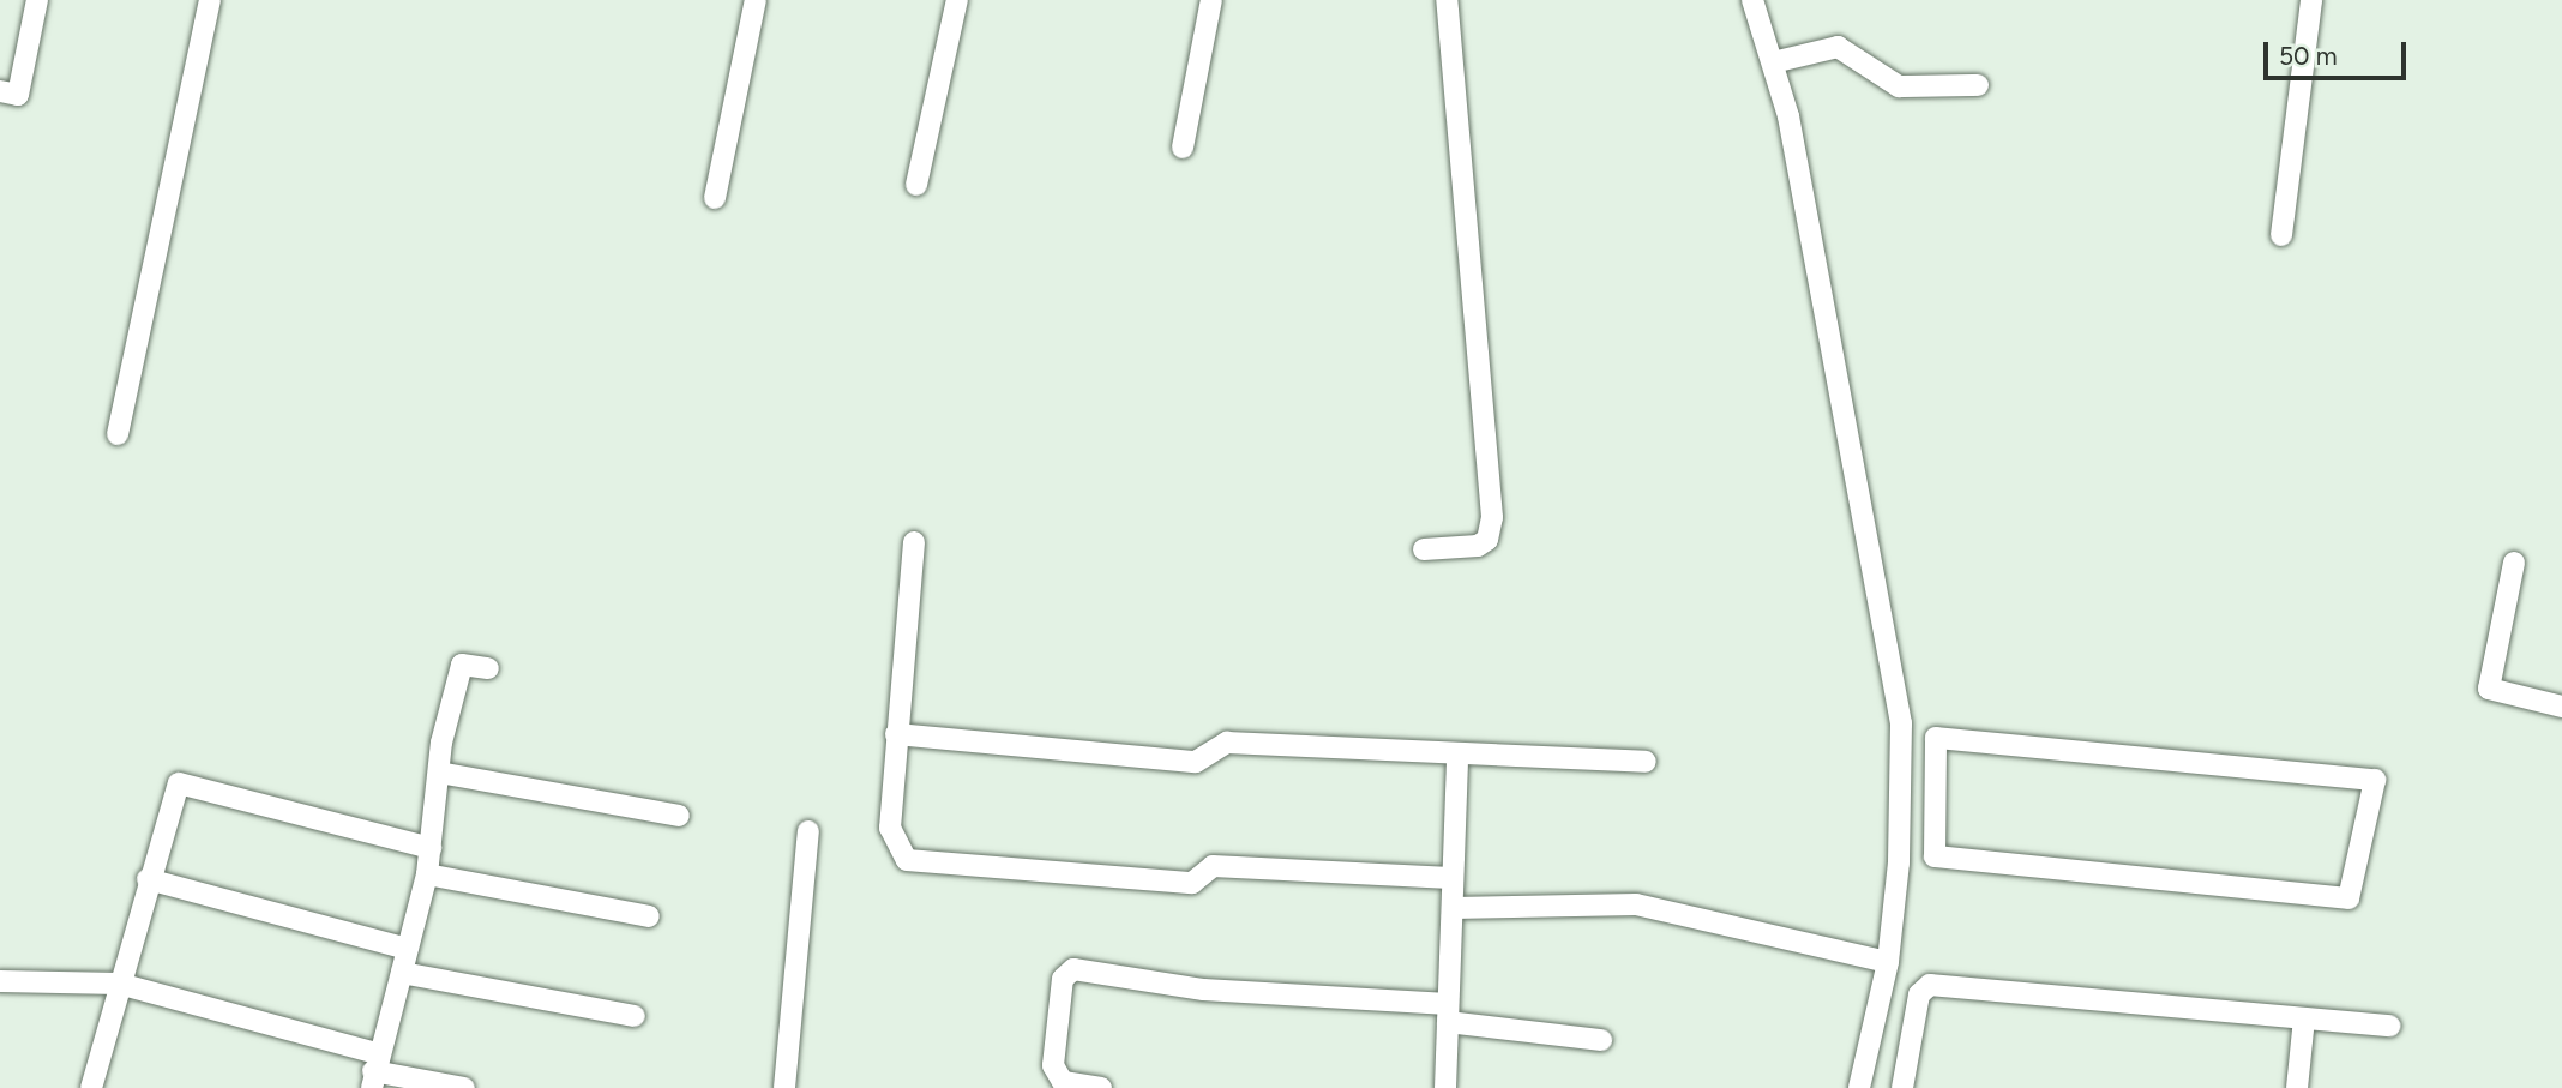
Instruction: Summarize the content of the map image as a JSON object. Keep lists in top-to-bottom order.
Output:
{
  "scale_bar": "50 m"
}
